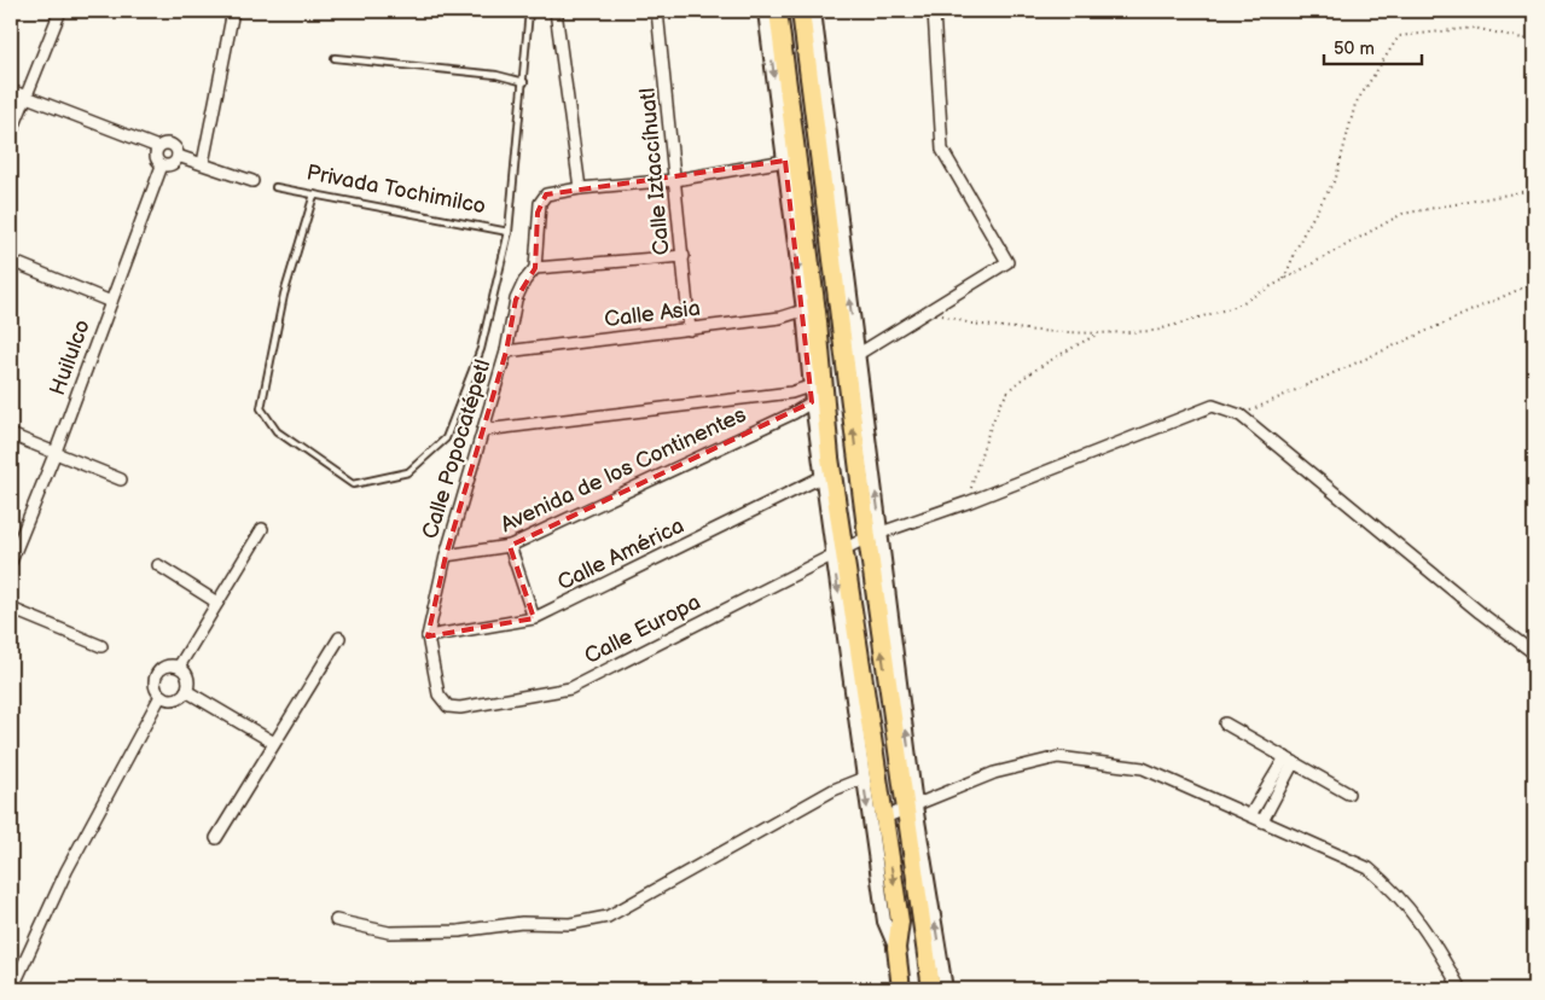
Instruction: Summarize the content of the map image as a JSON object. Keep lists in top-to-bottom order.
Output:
{
  "streets": {
    "street": [
      "Calle Iztaccíhuatl",
      "Calle Asia",
      "Huilulco",
      "Calle Popocatépetl",
      "Avenida de los Continentes",
      "Calle América",
      "Calle Europa"
    ],
    "lane": ["Privada Tochimilco"]
  },
  "crossings": [
    ["Calle Iztaccíhuatl", "Calle Asia"],
    ["Calle Asia", "Calle Popocatépetl"],
    ["Calle Popocatépetl", "Avenida de los Continentes"],
    ["Calle Popocatépetl", "Calle América"],
    ["Calle Popocatépetl", "Calle Europa"]
  ],
  "scale_bar": "50 m"
}
